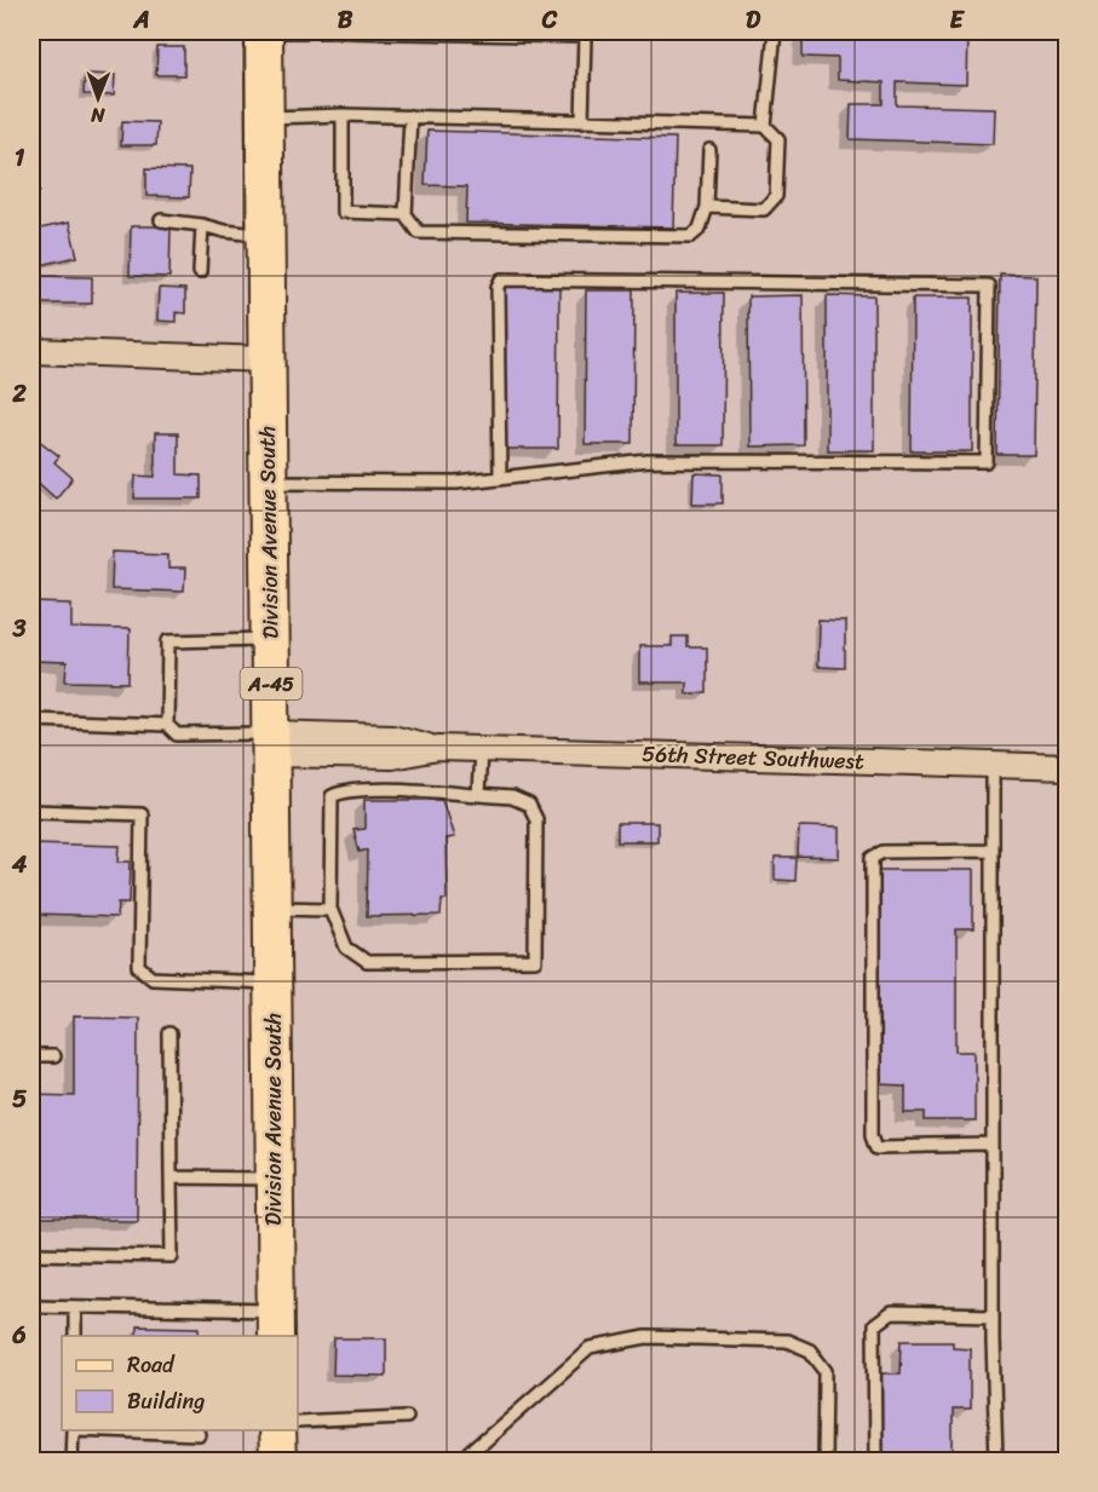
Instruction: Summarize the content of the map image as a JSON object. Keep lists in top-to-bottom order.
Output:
{
  "streets": {
    "main road": ["Division Avenue South", "A-45"],
    "street": ["56th Street Southwest"]
  },
  "crossings": [
    ["Division Avenue South", "56th Street Southwest"]
  ],
  "legend": ["Road", "Building"],
  "north": "bottom",
  "grid": {
    "columns": [
      "A",
      "B",
      "C",
      "D",
      "E"
    ],
    "rows": [
      "1",
      "2",
      "3",
      "4",
      "5",
      "6"
    ]
  }
}
